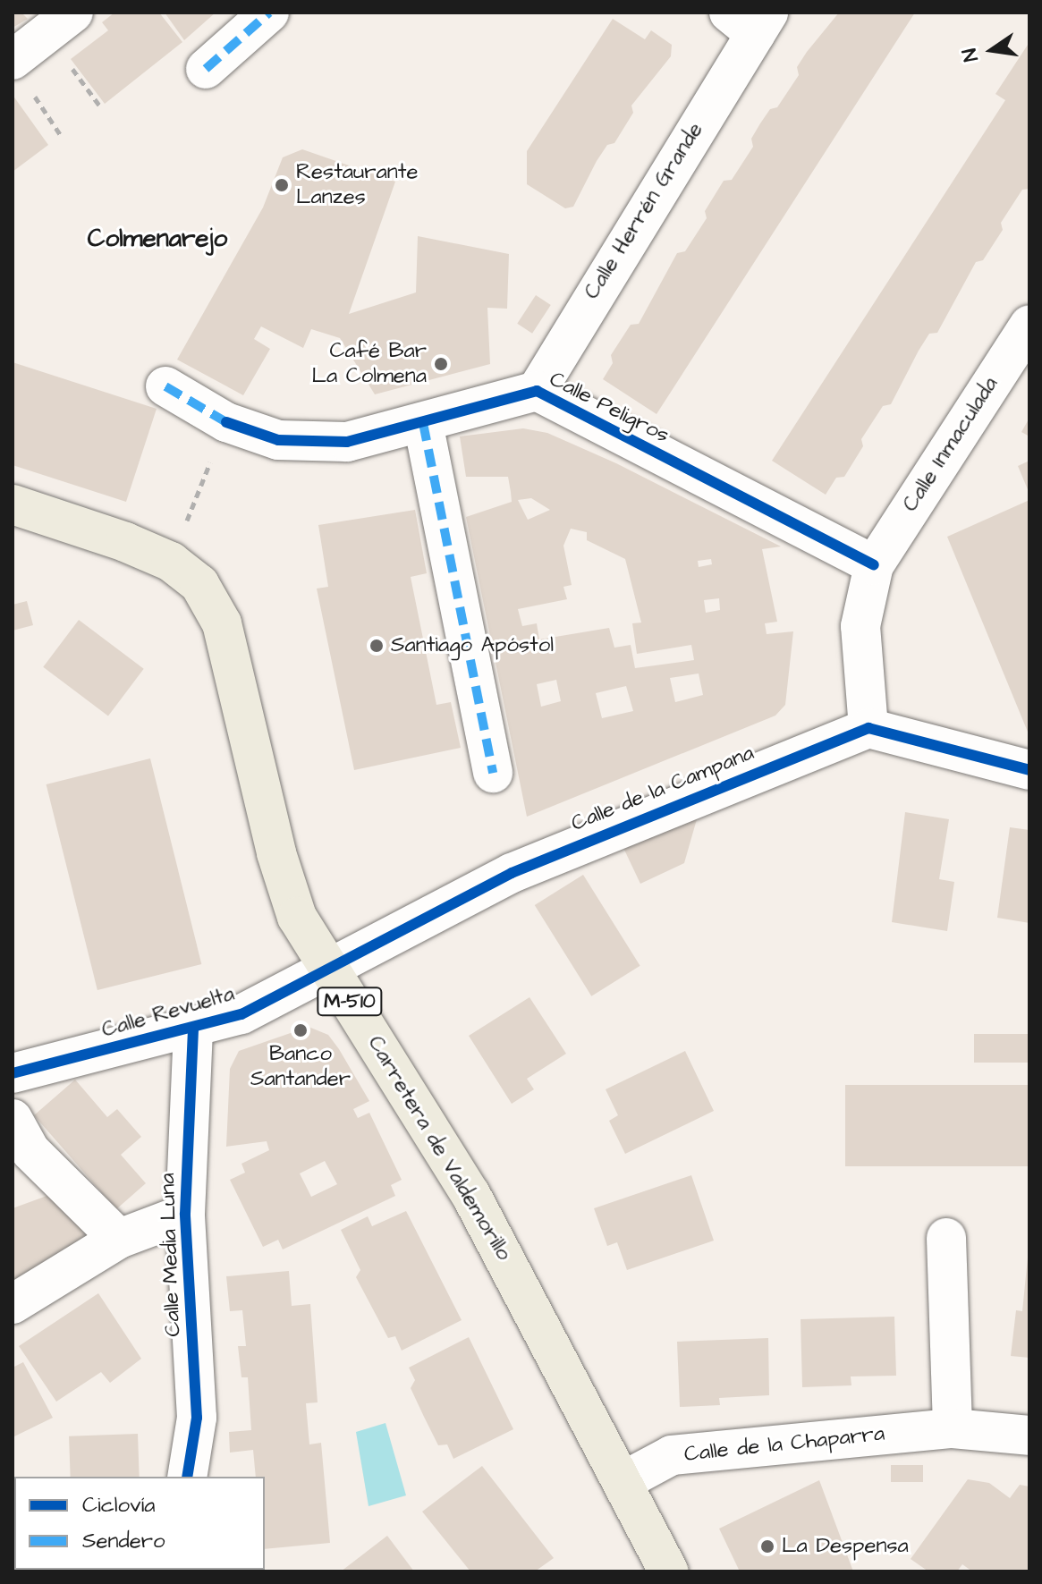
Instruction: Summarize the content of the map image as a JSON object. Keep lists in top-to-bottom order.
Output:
{
  "streets": {
    "main road": ["M-510", "Carretera de Valdemorillo"],
    "street": [
      "Calle Herrén Grande",
      "Calle Peligros",
      "Calle Inmaculada",
      "Calle de la Campana",
      "Calle Revuelta",
      "Calle Media Luna",
      "Calle de la Chaparra"
    ]
  },
  "crossings": [
    ["Calle Herrén Grande", "Calle Peligros"],
    ["Calle Peligros", "Calle Inmaculada"],
    ["Calle de la Campana", "Calle Revuelta"],
    ["Calle de la Campana", "Carretera de Valdemorillo"],
    ["Calle Revuelta", "Carretera de Valdemorillo"],
    ["Calle Revuelta", "Calle Media Luna"],
    ["Carretera de Valdemorillo", "Calle de la Chaparra"]
  ],
  "districts": ["Colmenarejo"],
  "places": [
    "Restaurante Lanzes",
    "Café Bar La Colmena",
    "Santiago Apóstol",
    "Banco Santander",
    "La Despensa"
  ],
  "legend": ["Ciclovía", "Sendero"],
  "north": "left"
}
